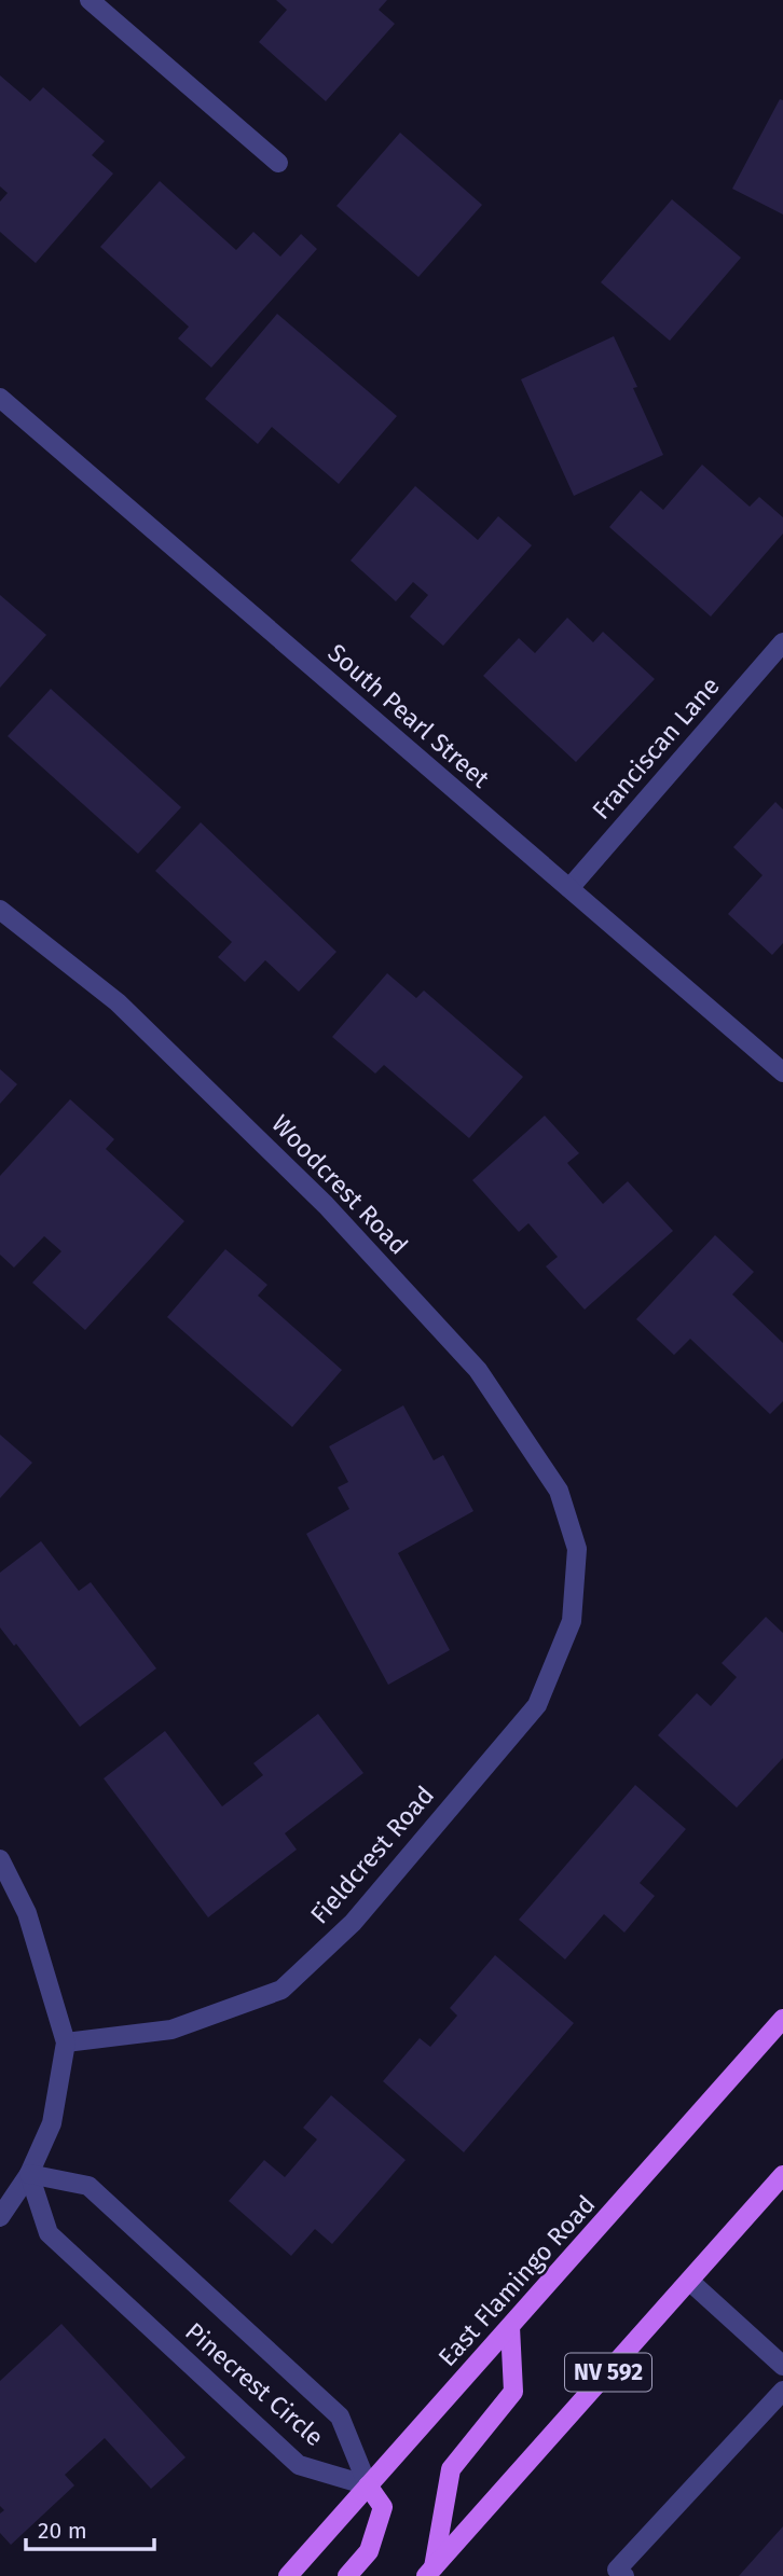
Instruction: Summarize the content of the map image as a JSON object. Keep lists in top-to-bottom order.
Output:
{
  "streets": {
    "main road": ["East Flamingo Road", "NV 592"],
    "street": [
      "South Pearl Street",
      "Franciscan Lane",
      "Woodcrest Road",
      "Fieldcrest Road",
      "Pinecrest Circle"
    ]
  },
  "crossings": [
    ["South Pearl Street", "Franciscan Lane"],
    ["Woodcrest Road", "Fieldcrest Road"],
    ["East Flamingo Road", "Pinecrest Circle"]
  ],
  "scale_bar": "20 m"
}
